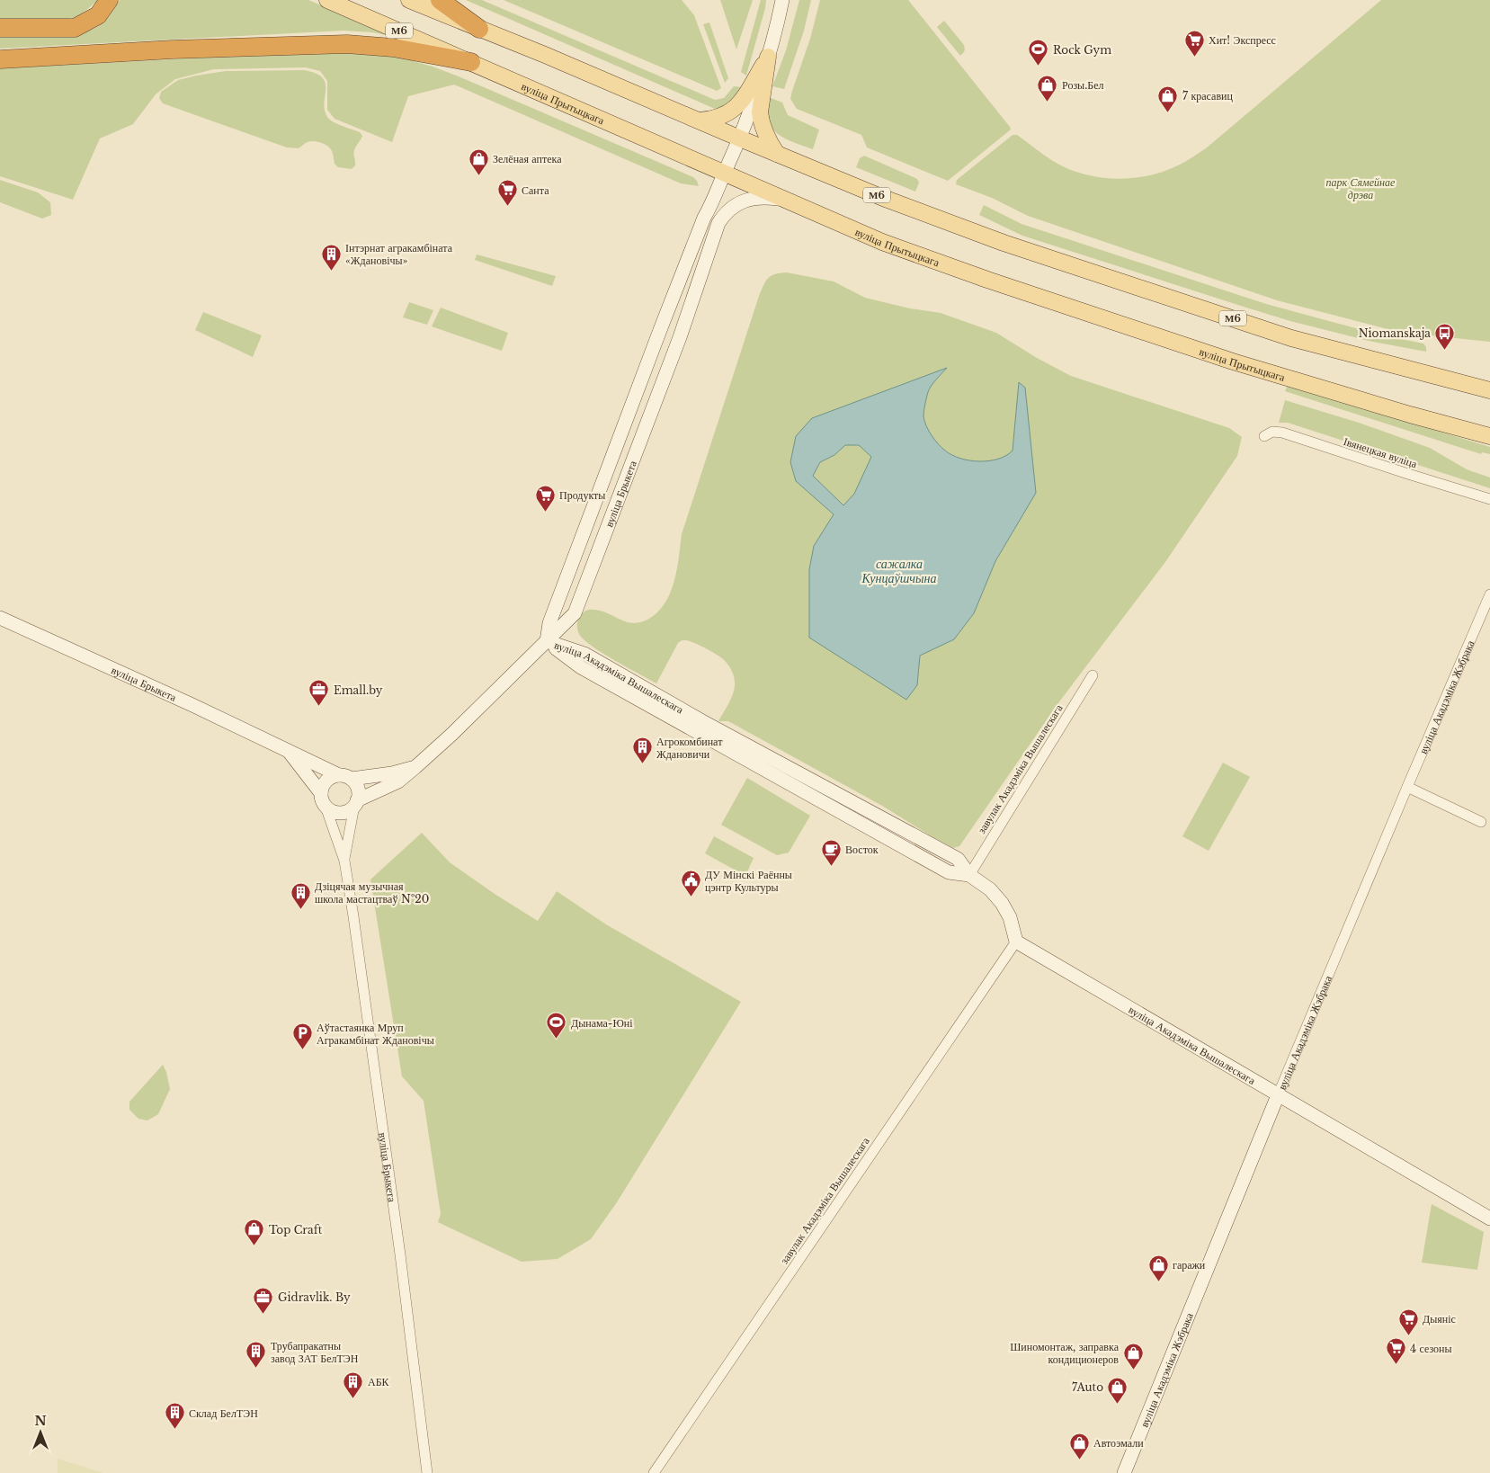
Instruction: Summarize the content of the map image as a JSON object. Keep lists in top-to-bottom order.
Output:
{
  "streets": {
    "main road": ["М6", "вуліца Прытыцкага"],
    "street": [
      "Івянецкая вуліца",
      "вуліца Брыкета",
      "вуліца Акадэміка Вышалескага",
      "вуліца Акадэміка Жэбрака",
      "завулак Акадэміка Вышалескага"
    ]
  },
  "crossings": [
    ["М6", "вуліца Брыкета"],
    ["вуліца Прытыцкага", "вуліца Брыкета"],
    ["вуліца Брыкета", "вуліца Акадэміка Вышалескага"],
    ["вуліца Акадэміка Вышалескага", "вуліца Акадэміка Жэбрака"],
    ["вуліца Акадэміка Вышалескага", "завулак Акадэміка Вышалескага"]
  ],
  "water": ["сажалка Кунцаўшчына"],
  "parks": ["парк Сямейнае дрэва"],
  "places": {
    "supermarket": [
      "Хит! Экспресс",
      "Санта",
      "Продукты",
      "Дыяніс",
      "4 сезоны"
    ],
    "sports": ["Rock Gym", "Дынама-Юні"],
    "shop": [
      "Розы.Бел",
      "7 красавиц",
      "Зелёная аптека",
      "Top Craft",
      "гаражи",
      "Шиномонтаж, заправка кондиционеров",
      "7Auto",
      "Автоэмали"
    ],
    "building": [
      "Інтэрнат агракамбіната «Ждановічы»",
      "Агрокомбинат Ждановичи",
      "Дзіцячая музычная школа мастацтваў №20",
      "Трубапракатны завод ЗАТ БелТЭН",
      "АБК",
      "Склад БелТЭН"
    ],
    "bus stop": ["Niomanskaja"],
    "office": ["Emall.by", "Gidravlik. By"],
    "cafe": ["Восток"],
    "public building": ["ДУ Мінскі Раённы цэнтр Культуры"],
    "parking": ["Аўтастаянка Мруп Агракамбінат Ждановічы"]
  },
  "north": "top"
}
